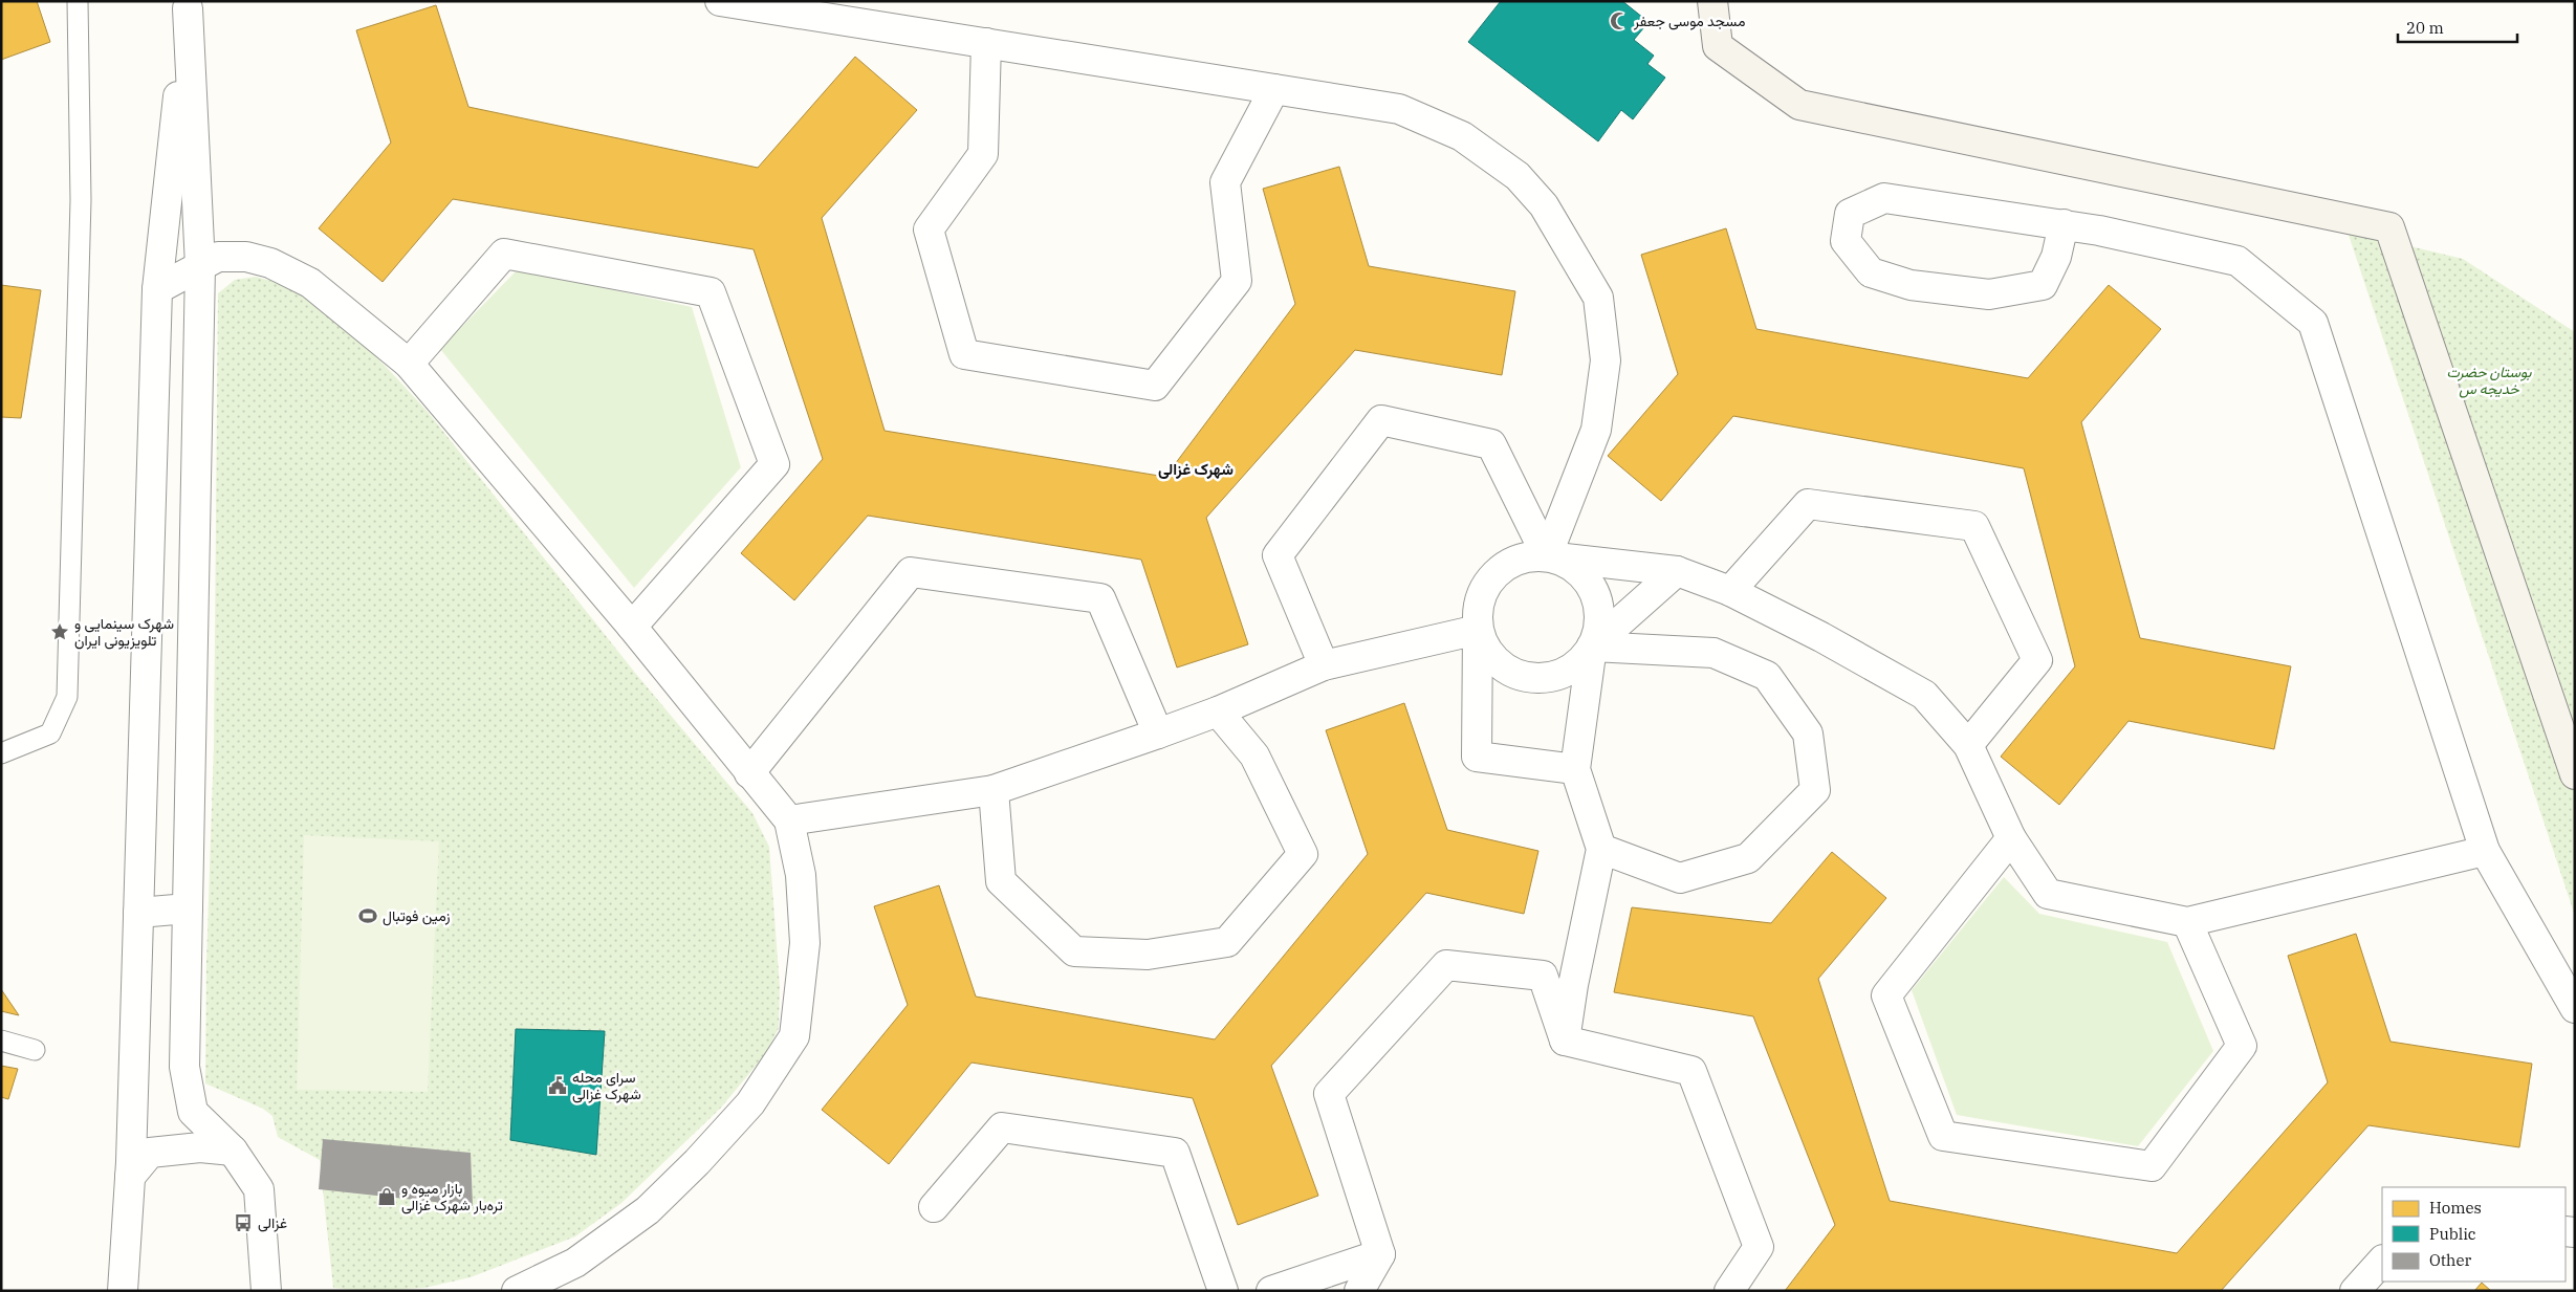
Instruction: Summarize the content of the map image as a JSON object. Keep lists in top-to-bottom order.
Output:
{
  "districts": ["شهرک غزالی"],
  "parks": ["بوستان حضرت خدیجه س"],
  "places": {
    "mosque": ["مسجد موسی جعفر"],
    "place": ["شهرک سینمایی و تلویزیونی ایران"],
    "sports": ["زمین فوتبال"],
    "public building": ["سرای محله شهرک غزالی"],
    "shop": ["بازار میوه و تره‌بار شهرک غزالی"],
    "bus stop": ["غزالی"]
  },
  "legend": ["Homes", "Public", "Other"],
  "scale_bar": "20 m"
}
